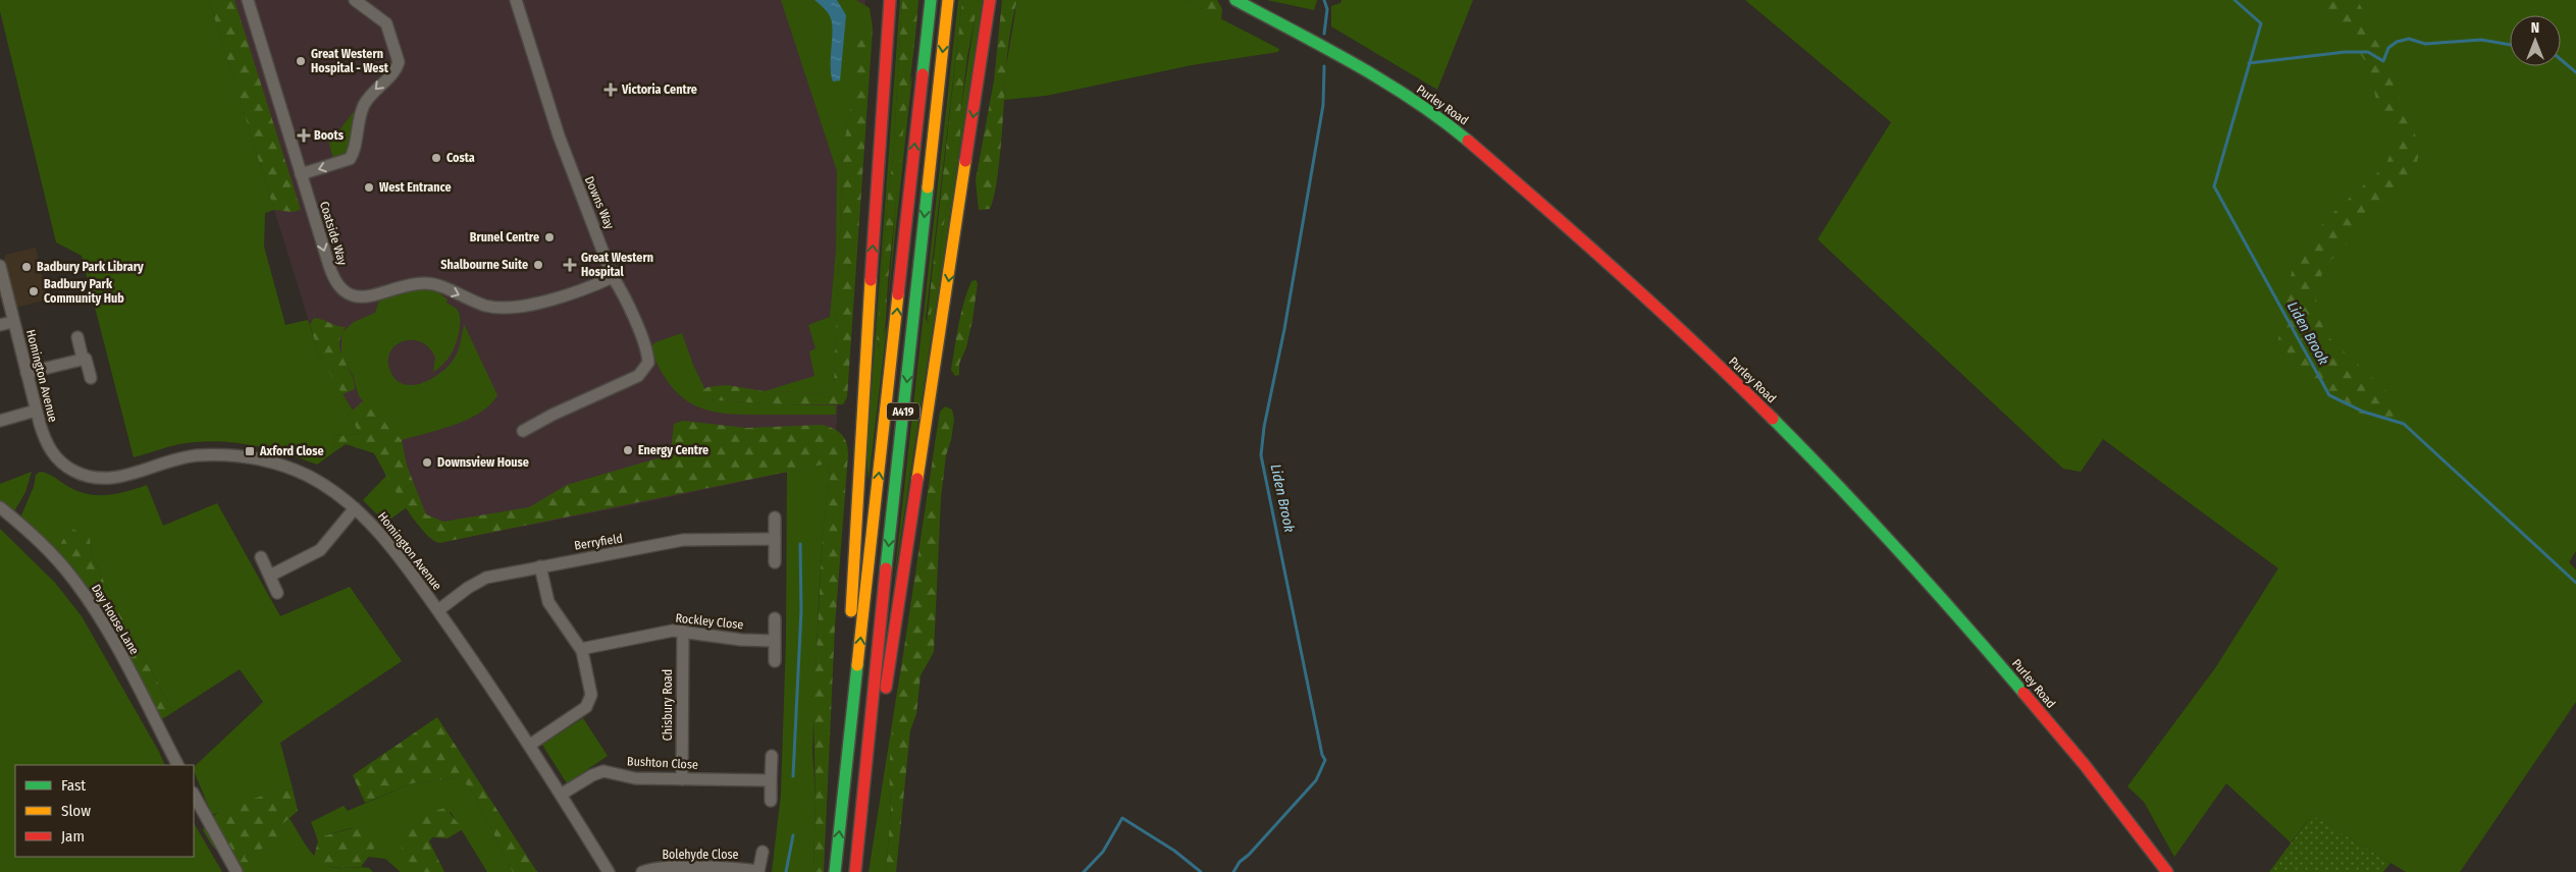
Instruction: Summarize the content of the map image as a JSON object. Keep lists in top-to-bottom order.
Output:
{
  "streets": {
    "main road": ["Purley Road", "A419"],
    "street": [
      "Downs Way",
      "Coatside Way",
      "Homington Avenue",
      "Berryfield",
      "Day House Lane",
      "Rockley Close",
      "Chisbury Road",
      "Bushton Close",
      "Bolehyde Close"
    ]
  },
  "crossings": [
    ["Downs Way", "Coatside Way"],
    ["Homington Avenue", "Berryfield"],
    ["Homington Avenue", "Bushton Close"],
    ["Rockley Close", "Chisbury Road"],
    ["Chisbury Road", "Bushton Close"]
  ],
  "one_way": ["Coatside Way"],
  "water": ["Liden Brook"],
  "places": {
    "other": [
      "Great Western Hospital - West",
      "Costa",
      "West Entrance",
      "Brunel Centre",
      "Shalbourne Suite",
      "Badbury Park Library",
      "Badbury Park Community Hub",
      "Energy Centre",
      "Downsview House"
    ],
    "health": ["Victoria Centre", "Boots", "Great Western Hospital"],
    "transit": ["Axford Close"]
  },
  "legend": ["Fast", "Slow", "Jam"],
  "north": "top"
}
